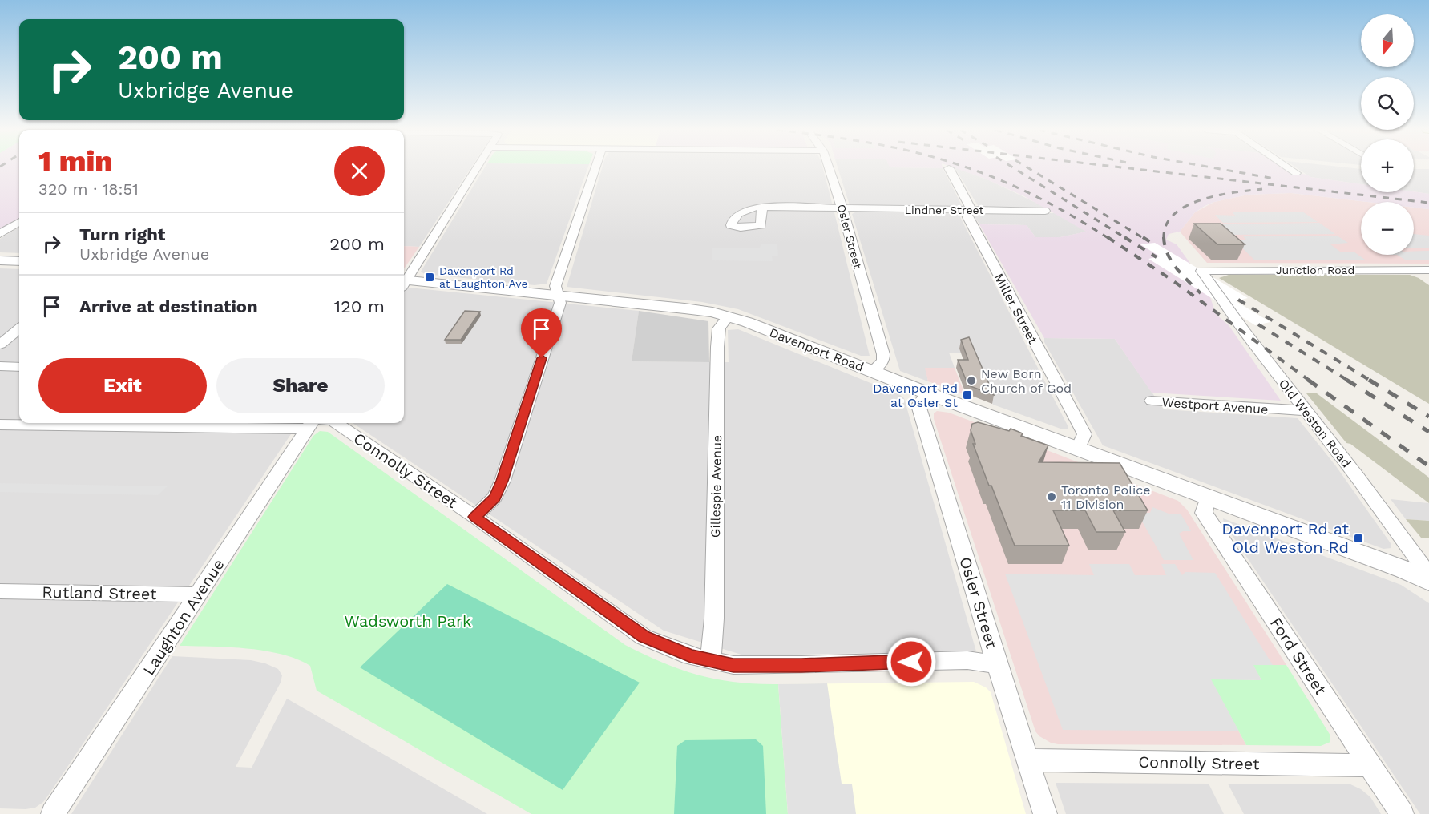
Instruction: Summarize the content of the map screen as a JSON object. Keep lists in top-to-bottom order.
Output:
{
  "streets": {
    "street": [
      "Lindner Street",
      "Osler Street",
      "Junction Road",
      "Miller Street",
      "Davenport Road",
      "Westport Avenue",
      "Old Weston Road",
      "Connolly Street",
      "Gillespie Avenue",
      "Rutland Street",
      "Laughton Avenue",
      "Ford Street"
    ]
  },
  "crossings": [
    ["Lindner Street", "Osler Street"],
    ["Lindner Street", "Miller Street"],
    ["Osler Street", "Davenport Road"],
    ["Osler Street", "Connolly Street"],
    ["Junction Road", "Old Weston Road"],
    ["Miller Street", "Davenport Road"],
    ["Davenport Road", "Gillespie Avenue"],
    ["Davenport Road", "Ford Street"],
    ["Westport Avenue", "Old Weston Road"],
    ["Connolly Street", "Gillespie Avenue"],
    ["Connolly Street", "Ford Street"],
    ["Rutland Street", "Laughton Avenue"]
  ],
  "parks": ["Wadsworth Park"],
  "places": {
    "transit": ["Davenport Rd at Laughton Ave", "Davenport Rd at Osler St", "Davenport Rd at Old Weston Rd"],
    "other": ["New Born Church of God", "Toronto Police 11 Division"]
  },
  "north": "bottom",
  "page": {
    "map_buttons": ["+", "−"],
    "turn": ["200 m", "Uxbridge Avenue"],
    "heading": ["1 min", "320 m · 18:51"],
    "list": [
      {
        "name": "Turn right",
        "note": "Uxbridge Avenue",
        "value": "200 m"
      },
      {
        "name": "Arrive at destination",
        "value": "120 m"
      }
    ],
    "buttons": ["Exit", "Share"]
  }
}
